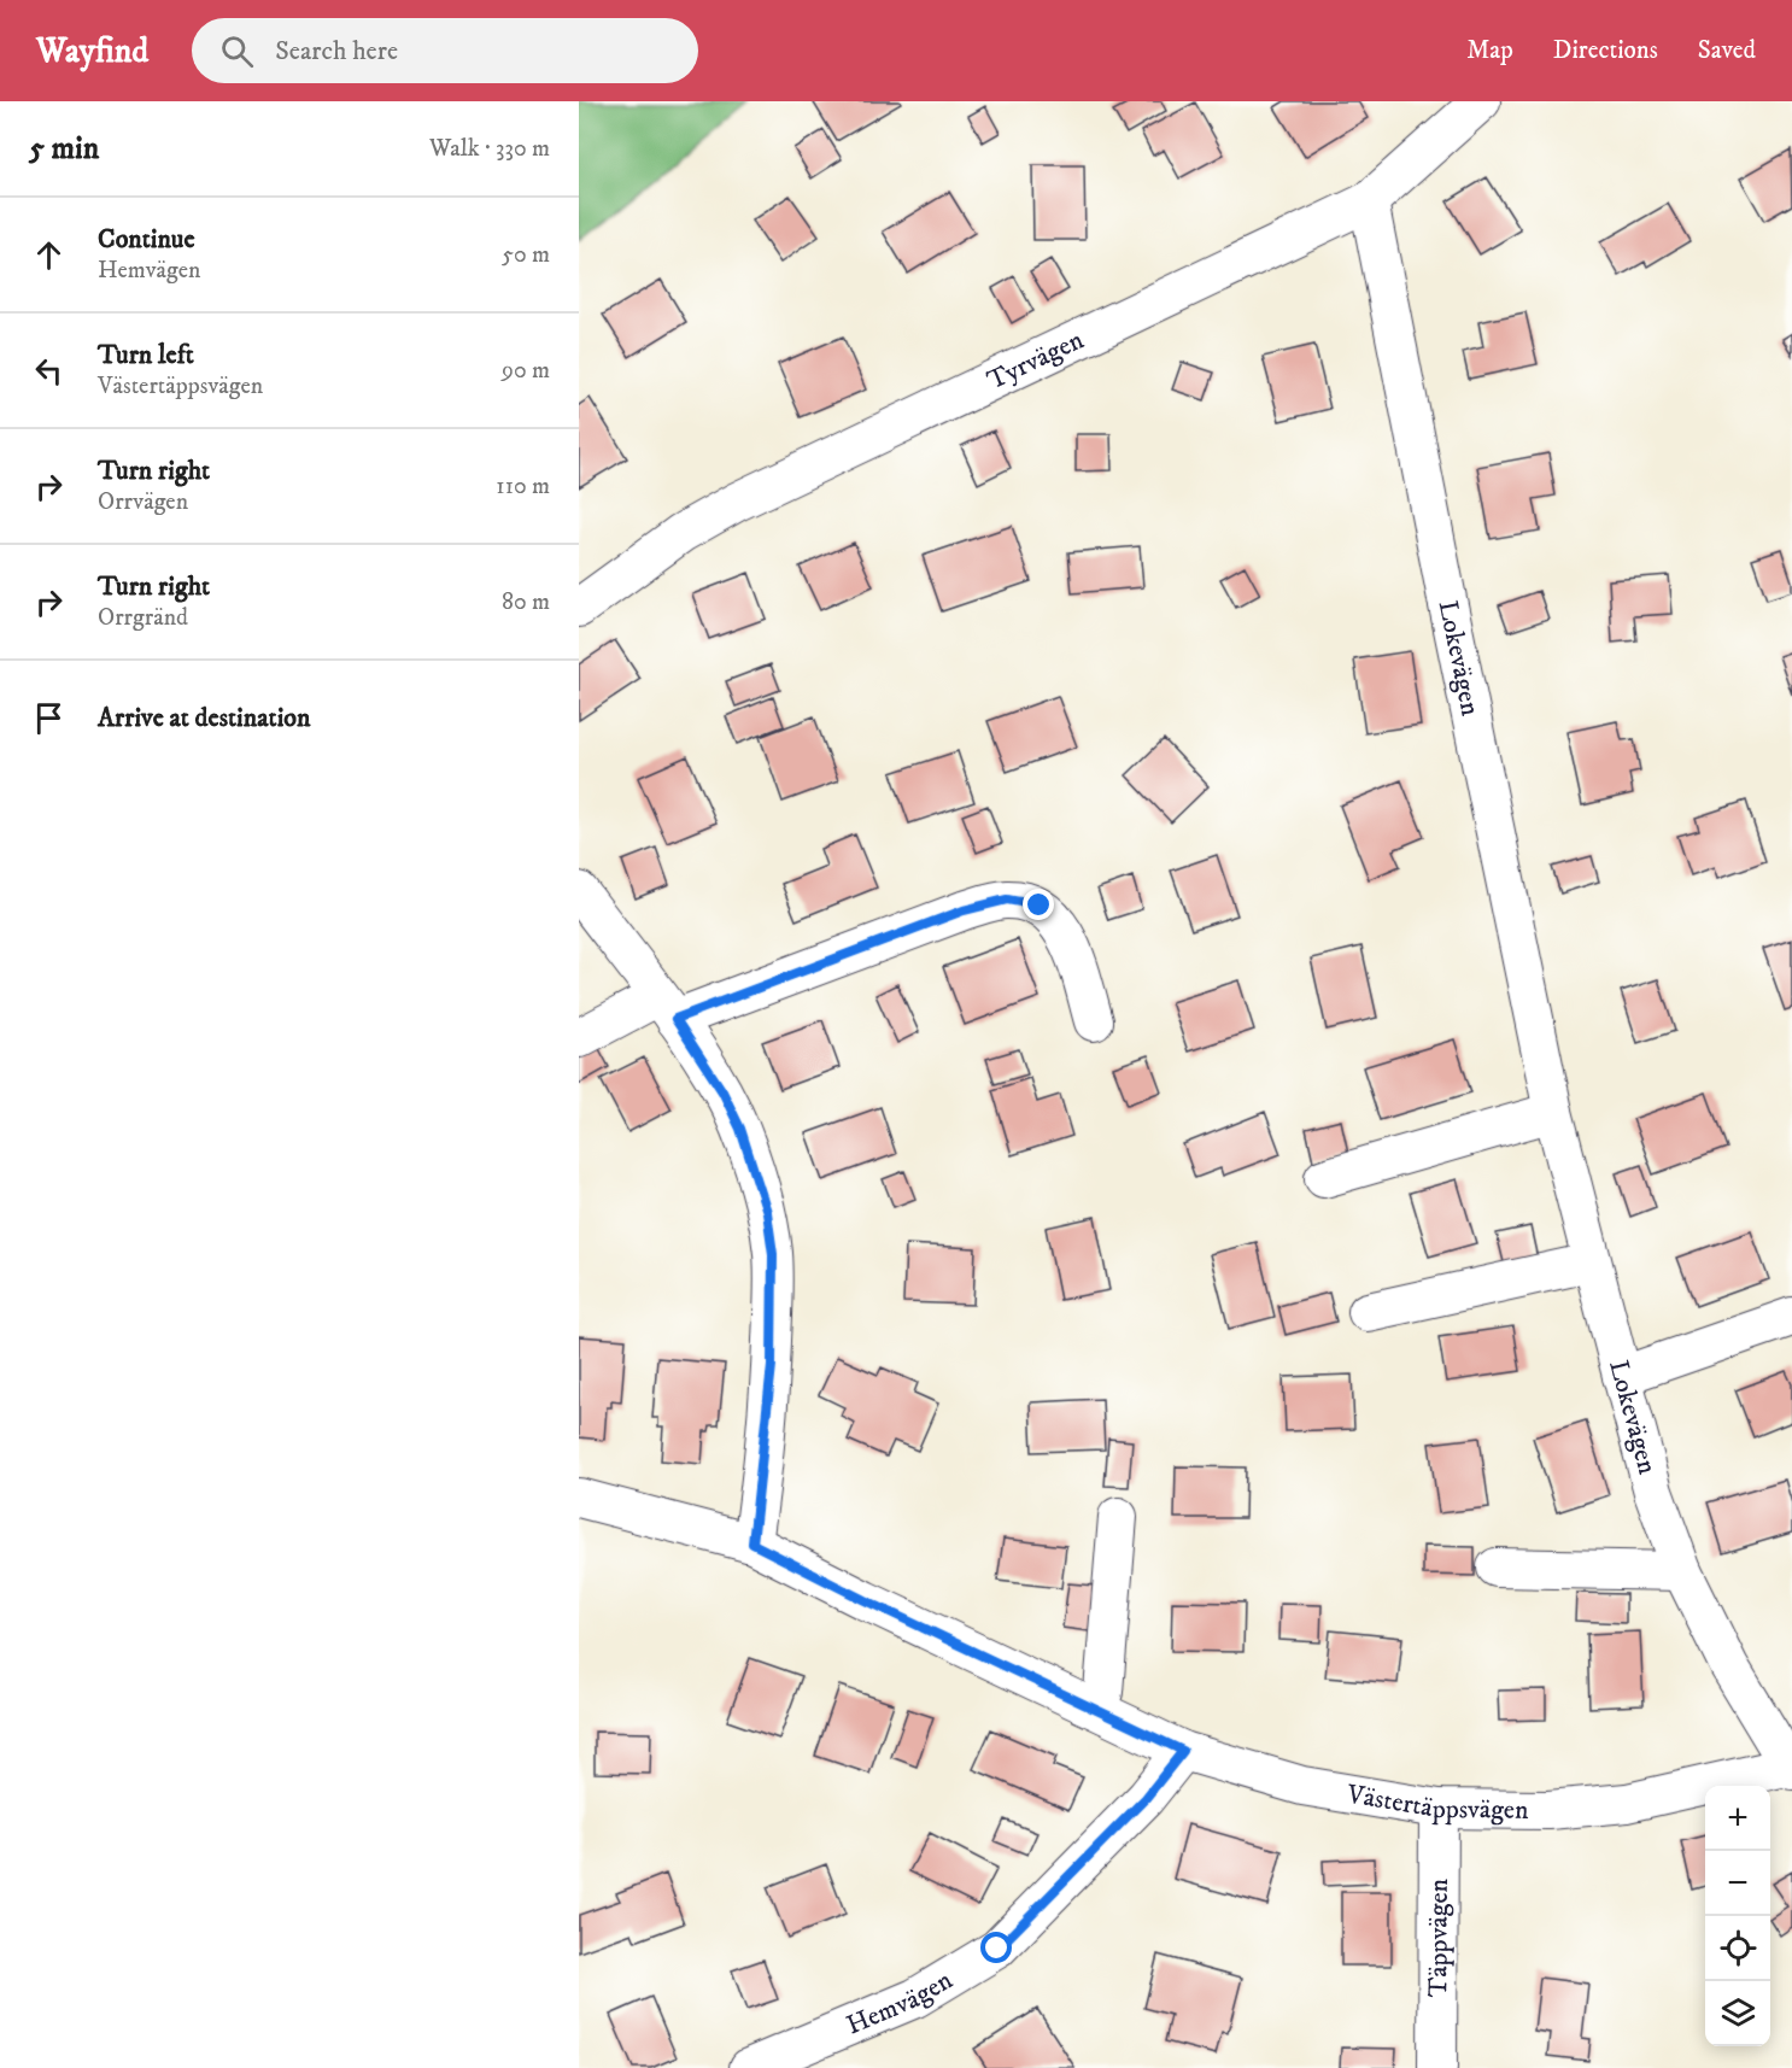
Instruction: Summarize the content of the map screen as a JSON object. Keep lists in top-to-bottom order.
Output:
{
  "streets": {
    "street": [
      "Tyrvägen",
      "Lokevägen",
      "Västertäppsvägen",
      "Täppvägen",
      "Hemvägen"
    ]
  },
  "crossings": [
    ["Tyrvägen", "Lokevägen"],
    ["Lokevägen", "Västertäppsvägen"],
    ["Västertäppsvägen", "Täppvägen"],
    ["Västertäppsvägen", "Hemvägen"]
  ],
  "page": {
    "header": "Wayfind",
    "search": "Search here",
    "nav": ["Map", "Directions", "Saved"],
    "heading": ["5 min", "Walk · 330 m"],
    "list": [
      ["Continue", "Hemvägen", "50 m"],
      ["Turn left", "Västertäppsvägen", "90 m"],
      ["Turn right", "Orrvägen", "110 m"],
      ["Turn right", "Orrgränd", "80 m"],
      "Arrive at destination"
    ],
    "map_buttons": ["+", "−"]
  }
}
